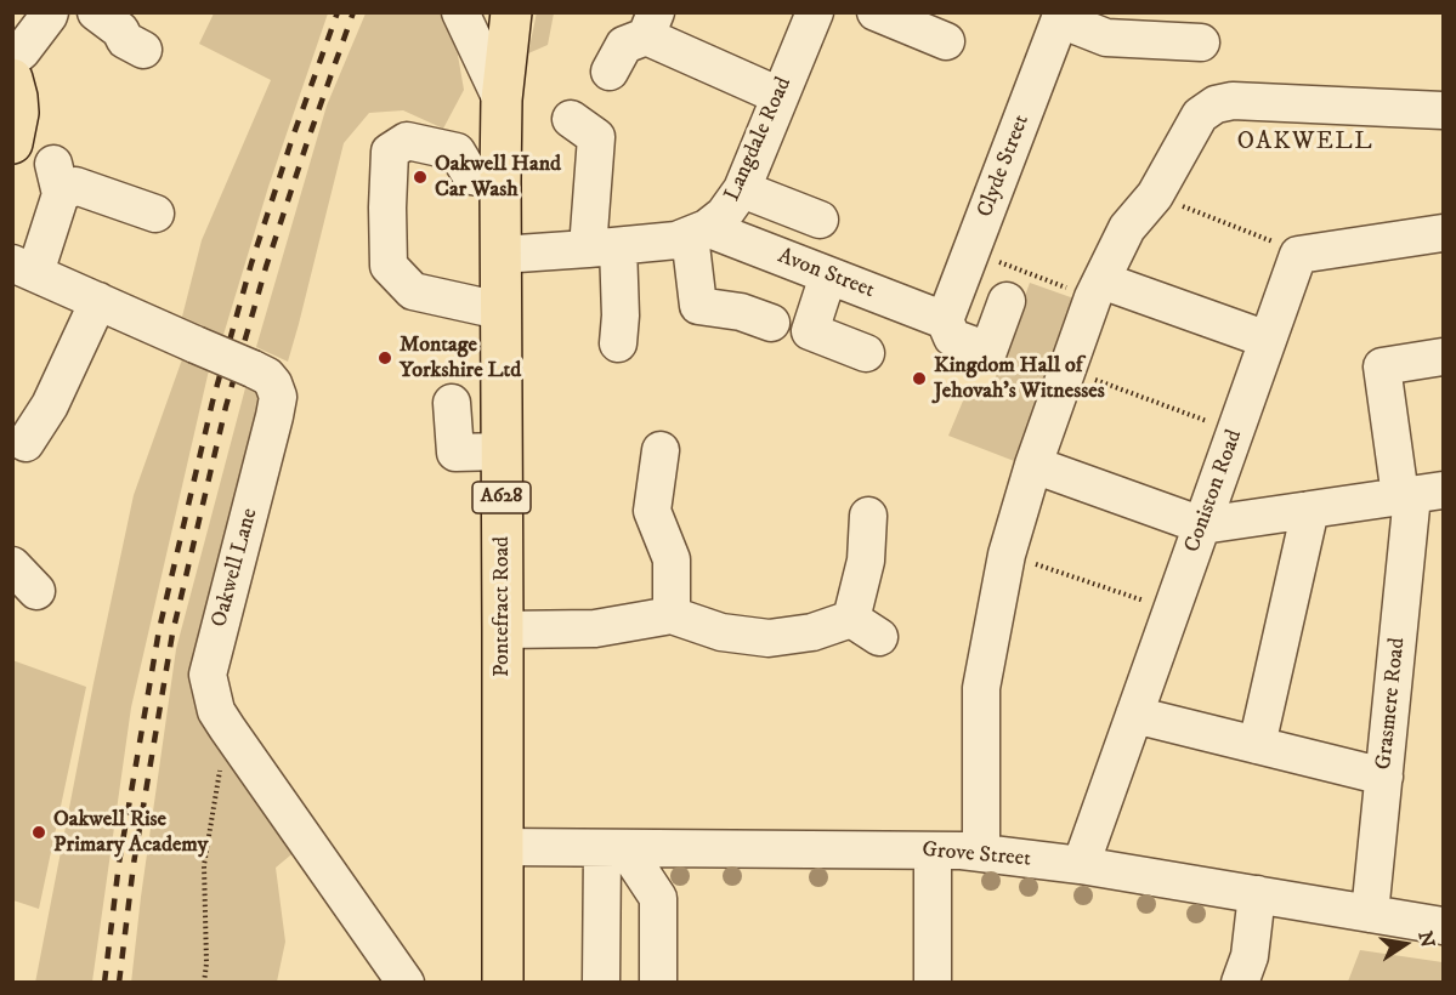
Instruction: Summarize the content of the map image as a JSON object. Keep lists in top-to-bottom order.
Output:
{
  "streets": {
    "highway": ["A628", "Pontefract Road"],
    "street": [
      "Langdale Road",
      "Clyde Street",
      "Avon Street",
      "Coniston Road",
      "Oakwell Lane",
      "Grasmere Road",
      "Grove Street"
    ]
  },
  "crossings": [
    ["Langdale Road", "Avon Street"],
    ["Clyde Street", "Avon Street"],
    ["Coniston Road", "Grove Street"],
    ["Pontefract Road", "Grove Street"],
    ["Grasmere Road", "Grove Street"]
  ],
  "districts": ["OAKWELL"],
  "places": [
    "Oakwell Hand Car Wash",
    "Montage Yorkshire Ltd",
    "Kingdom Hall of Jehovah's Witnesses",
    "Oakwell Rise Primary Academy"
  ],
  "north": "right"
}
